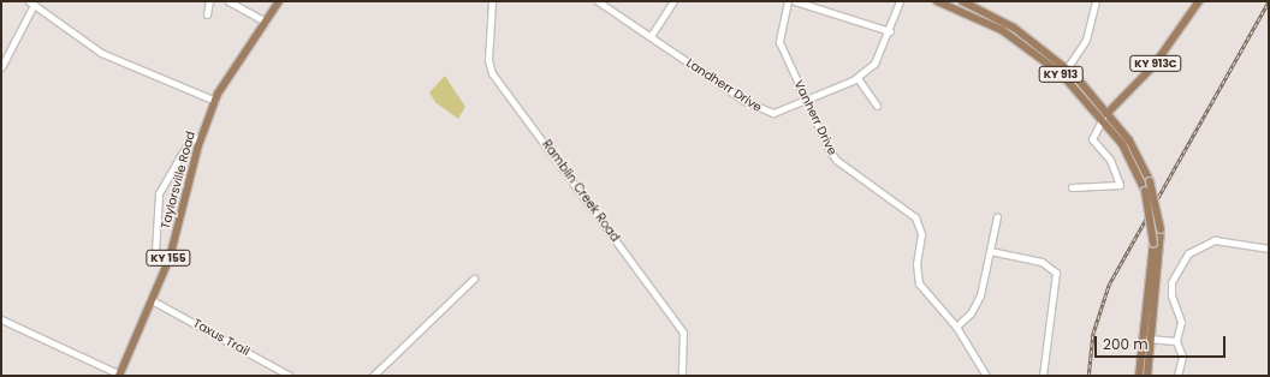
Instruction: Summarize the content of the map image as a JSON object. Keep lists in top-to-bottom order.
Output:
{
  "streets": {
    "main road": [
      "KY 913C",
      "KY 913",
      "Taylorsville Road",
      "KY 155"
    ],
    "street": [
      "Landherr Drive",
      "Vanherr Drive",
      "Ramblin Creek Road",
      "Taxus Trail"
    ]
  },
  "crossings": [
    ["KY 913C", "KY 913"],
    ["Landherr Drive", "Vanherr Drive"],
    ["Taylorsville Road", "Taxus Trail"]
  ],
  "scale_bar": "200 m"
}
